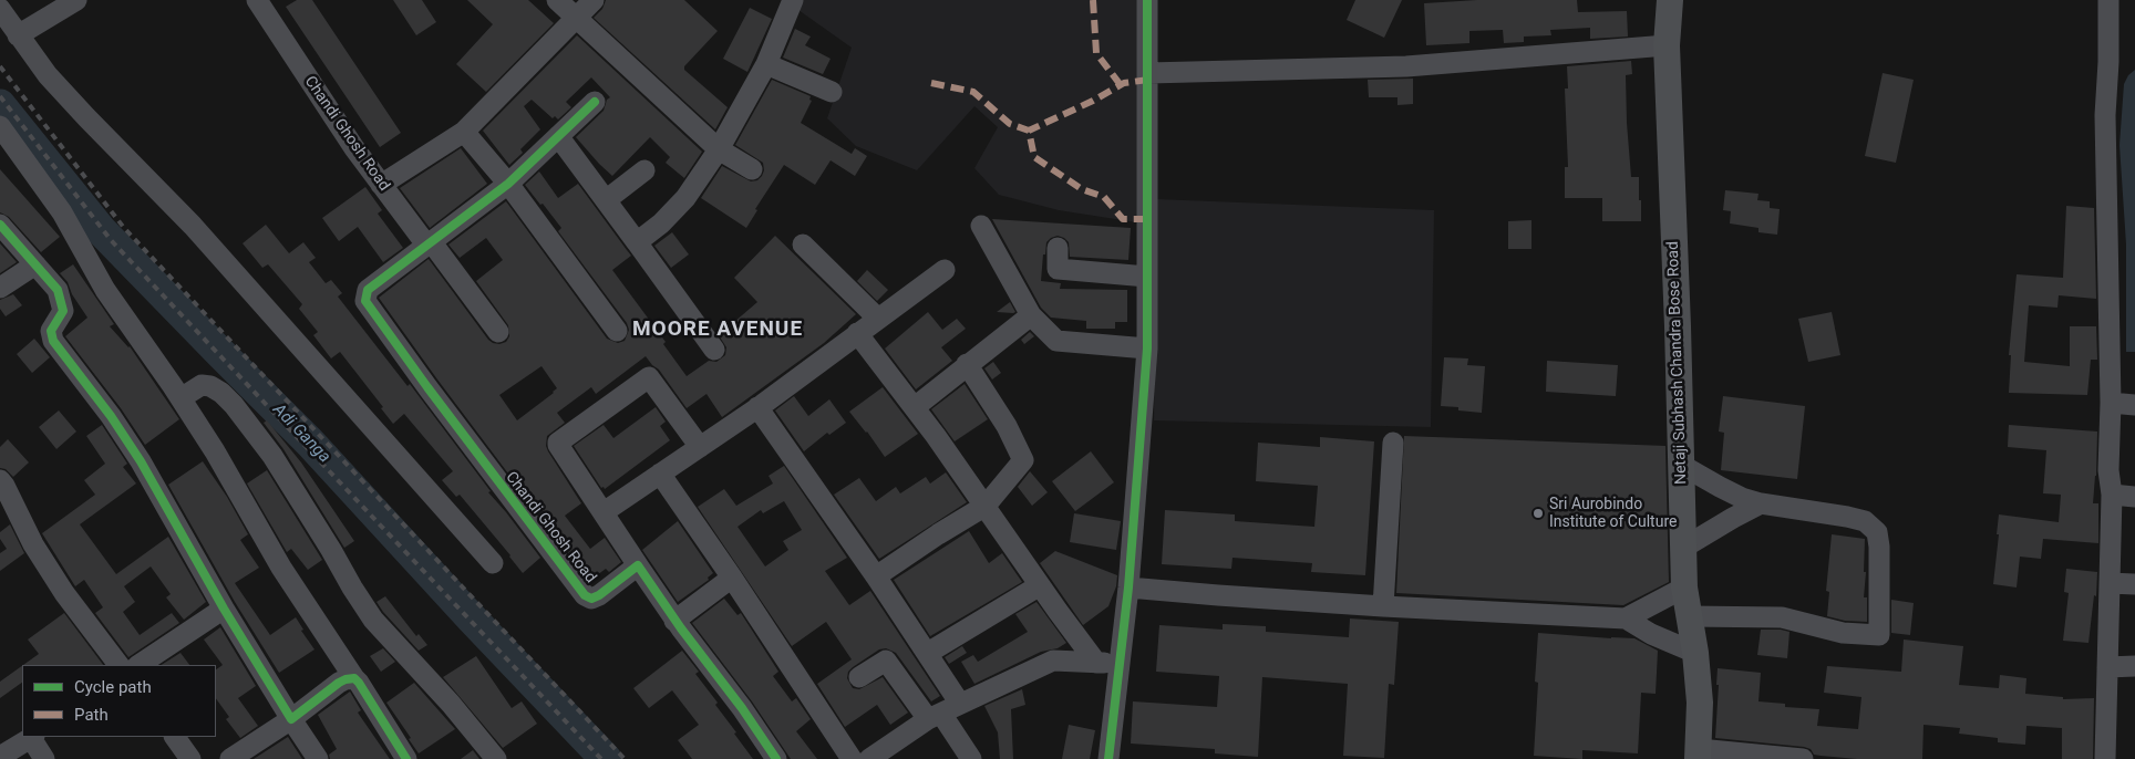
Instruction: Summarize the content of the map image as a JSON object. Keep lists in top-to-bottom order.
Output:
{
  "streets": {
    "main road": ["Netaji Subhash Chandra Bose Road"],
    "street": ["Chandi Ghosh Road"]
  },
  "districts": ["MOORE AVENUE"],
  "water": ["Adi Ganga"],
  "places": ["Sri Aurobindo Institute of Culture"],
  "legend": ["Cycle path", "Path"]
}
